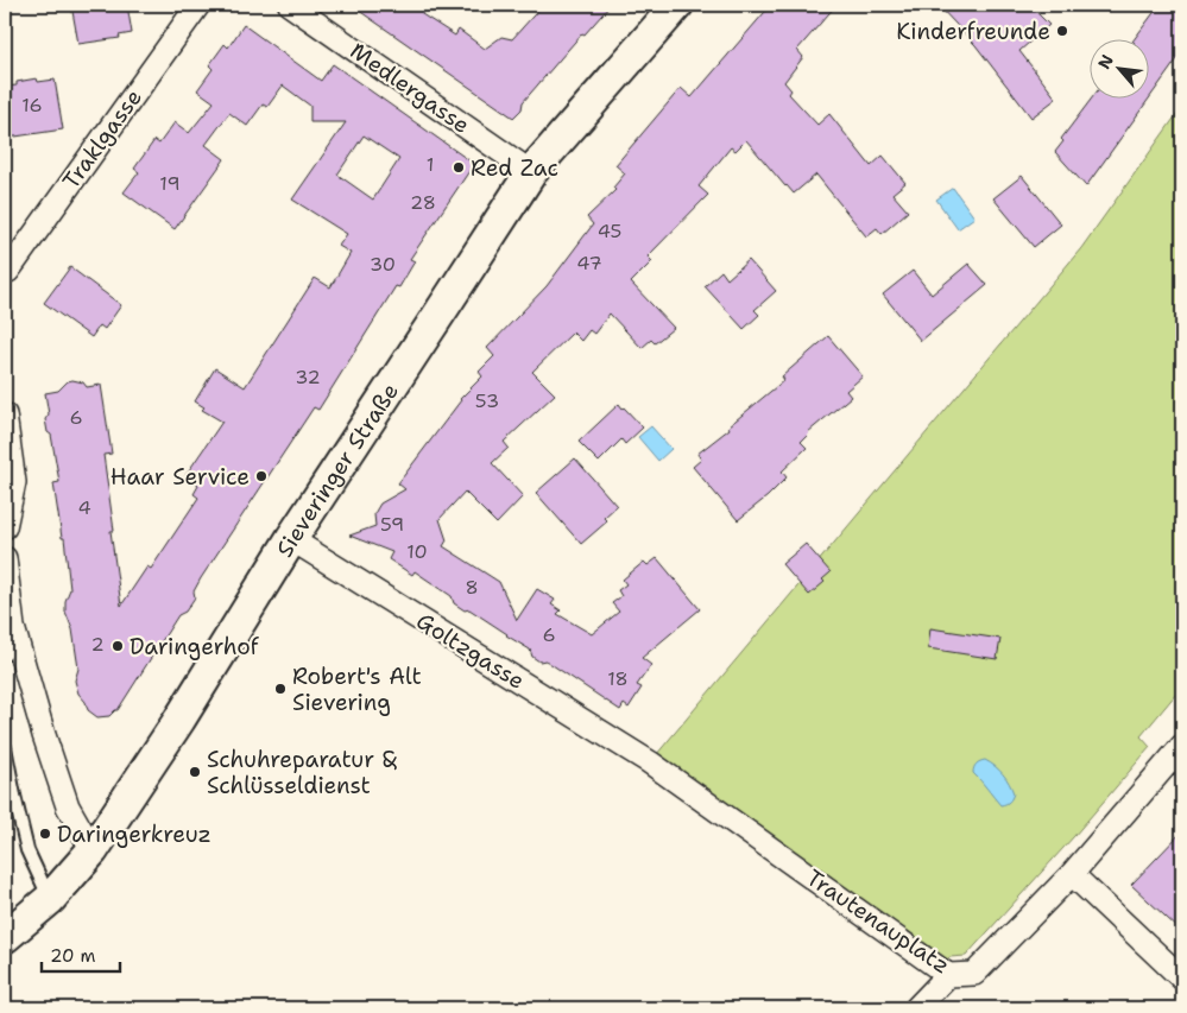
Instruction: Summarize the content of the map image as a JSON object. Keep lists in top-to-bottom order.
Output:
{
  "streets": {
    "main road": ["Sieveringer Straße"],
    "street": [
      "Medlergasse",
      "Traklgasse",
      "Goltzgasse",
      "Trautenauplatz"
    ]
  },
  "crossings": [
    ["Medlergasse", "Sieveringer Straße"],
    ["Sieveringer Straße", "Goltzgasse"],
    ["Goltzgasse", "Trautenauplatz"]
  ],
  "places": [
    "Kinderfreunde",
    "Red Zac",
    "Haar Service",
    "Daringerhof",
    "Robert's Alt Sievering",
    "Schuhreparatur & Schlüsseldienst",
    "Daringerkreuz"
  ],
  "house_numbers": [
    "16",
    "1",
    "19",
    "28",
    "45",
    "47",
    "30",
    "32",
    "53",
    "6",
    "4",
    "59",
    "10",
    "8",
    "6",
    "2",
    "18"
  ],
  "scale_bar": "20 m",
  "north": "top left"
}
